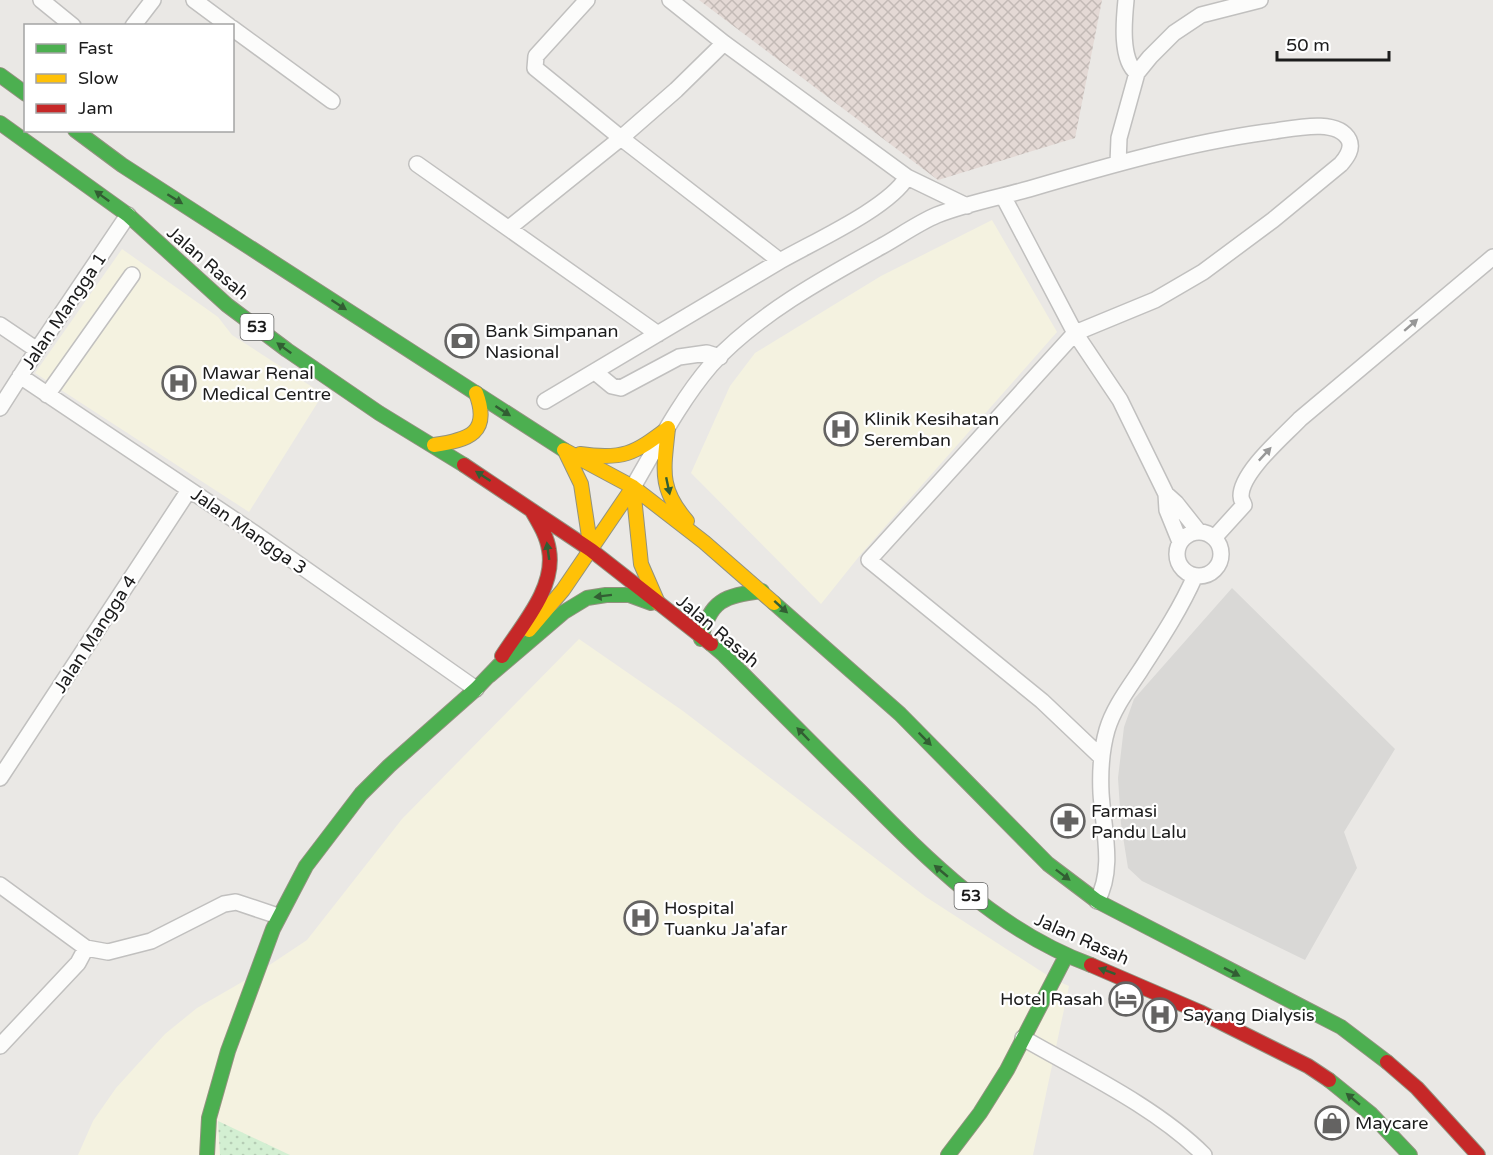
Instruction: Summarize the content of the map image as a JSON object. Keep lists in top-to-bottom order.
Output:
{
  "streets": {
    "main road": ["Jalan Rasah", "53"],
    "street": ["Jalan Mangga 1", "Jalan Mangga 3", "Jalan Mangga 4"]
  },
  "crossings": [
    ["Jalan Rasah", "Jalan Mangga 1"],
    ["Jalan Mangga 1", "Jalan Mangga 3"],
    ["Jalan Mangga 3", "Jalan Mangga 4"]
  ],
  "places": {
    "bank": ["Bank Simpanan Nasional"],
    "hospital": [
      "Mawar Renal Medical Centre",
      "Klinik Kesihatan Seremban",
      "Hospital Tuanku Ja'afar",
      "Sayang Dialysis"
    ],
    "pharmacy": ["Farmasi Pandu Lalu"],
    "hotel": ["Hotel Rasah"],
    "shop": ["Maycare"]
  },
  "legend": ["Fast", "Slow", "Jam"],
  "scale_bar": "50 m"
}
